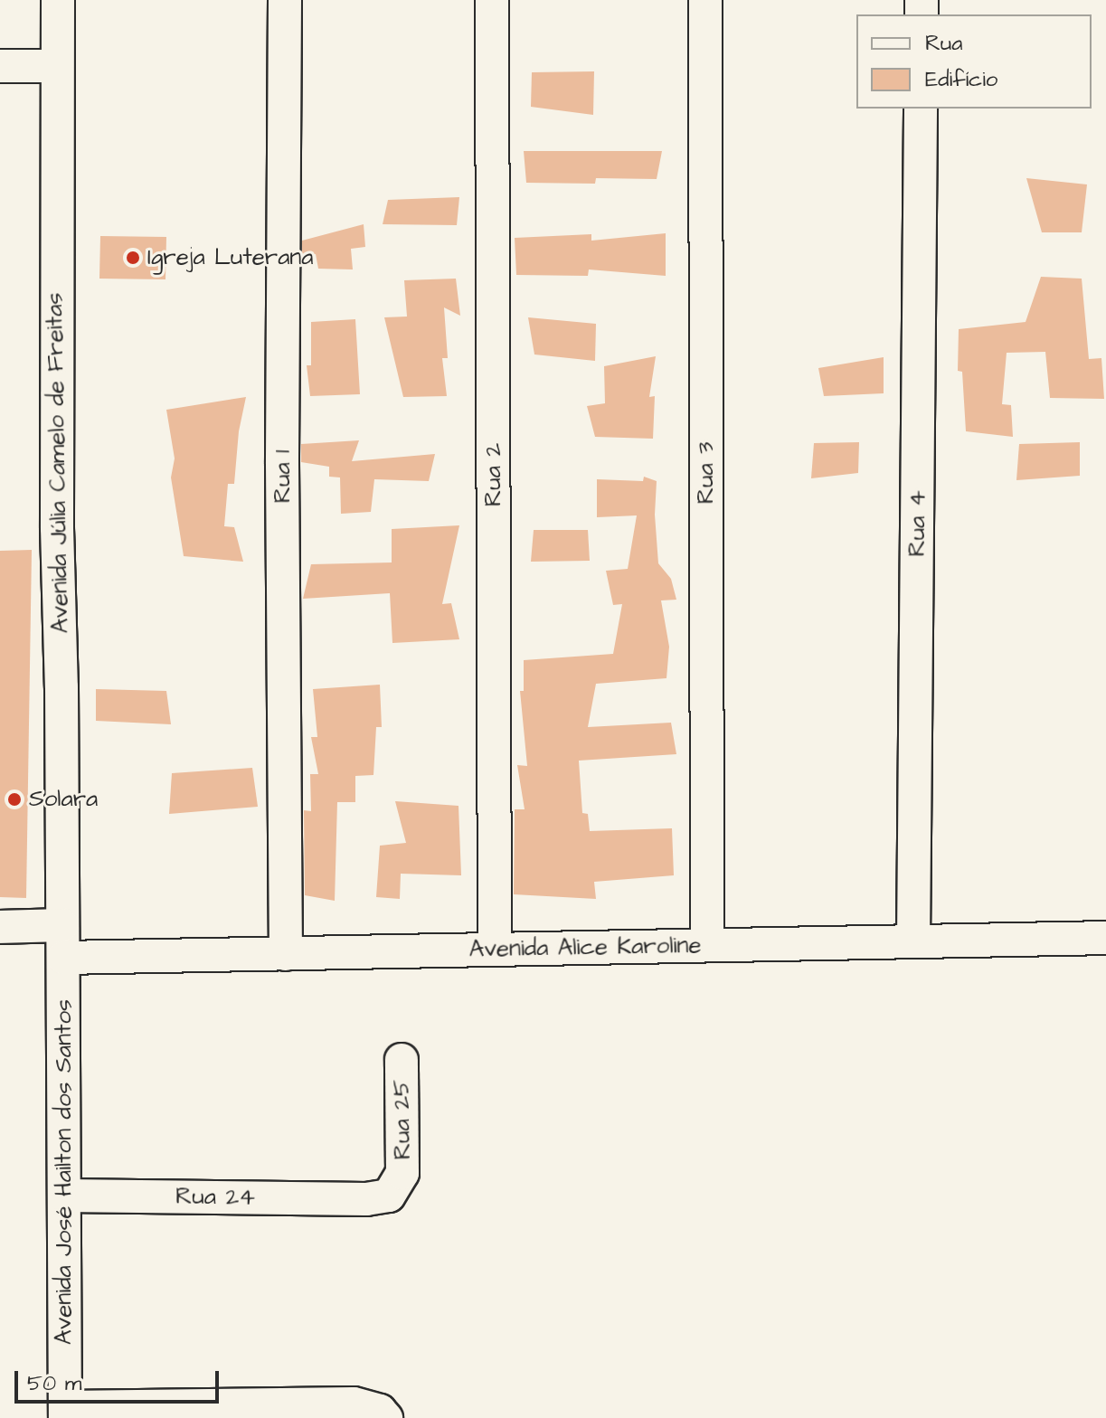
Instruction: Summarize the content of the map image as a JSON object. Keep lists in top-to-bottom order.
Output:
{
  "streets": {
    "street": [
      "Avenida Júlia Camelo de Freitas",
      "Rua 3",
      "Rua 2",
      "Rua 1",
      "Rua 4",
      "Avenida Alice Karoline",
      "Rua 25",
      "Avenida José Hailton dos Santos",
      "Rua 24"
    ]
  },
  "crossings": [
    ["Avenida Júlia Camelo de Freitas", "Avenida José Hailton dos Santos"],
    ["Rua 3", "Avenida Alice Karoline"],
    ["Rua 2", "Avenida Alice Karoline"],
    ["Rua 1", "Avenida Alice Karoline"],
    ["Rua 4", "Avenida Alice Karoline"],
    ["Avenida Alice Karoline", "Avenida José Hailton dos Santos"],
    ["Rua 25", "Rua 24"],
    ["Avenida José Hailton dos Santos", "Rua 24"]
  ],
  "places": ["Igreja Luterana", "Solara"],
  "legend": ["Rua", "Edifício"],
  "scale_bar": "50 m"
}
